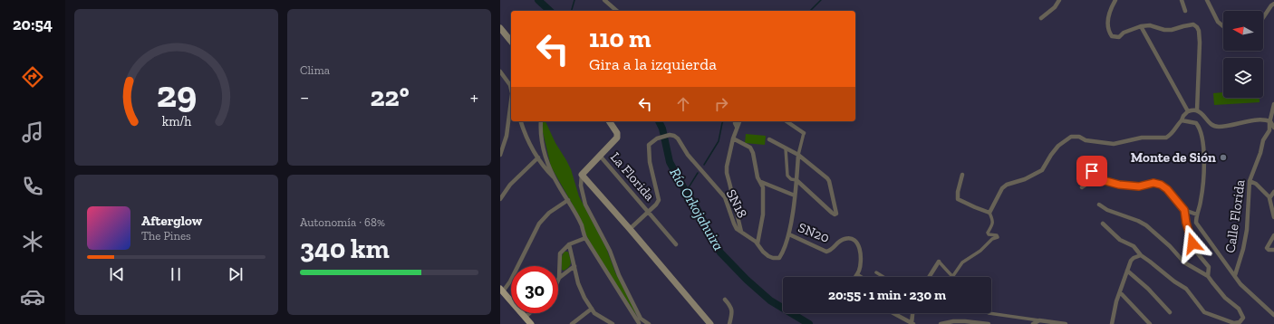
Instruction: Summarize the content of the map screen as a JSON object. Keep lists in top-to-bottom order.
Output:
{
  "streets": {
    "street": [
      "La Florida",
      "SN18",
      "Calle Florida",
      "SN20"
    ]
  },
  "crossings": [
    ["La Florida", "SN18"],
    ["SN18", "SN20"]
  ],
  "water": ["Río Orkojahuira"],
  "places": ["Monte de Sión"],
  "north": "left",
  "page": {
    "tabs": "20:54",
    "tile": [
      "Clima",
      ["Autonomía · 68%", "340 km"]
    ],
    "turn": ["110 m", "Gira a la izquierda"],
    "heat": ["−", "22°", "+"],
    "song": ["Afterglow", "The Pines"],
    "limit": "30",
    "trip": "20:55 · 1 min · 230 m",
    "gauge": ["29", "km/h"]
  }
}
